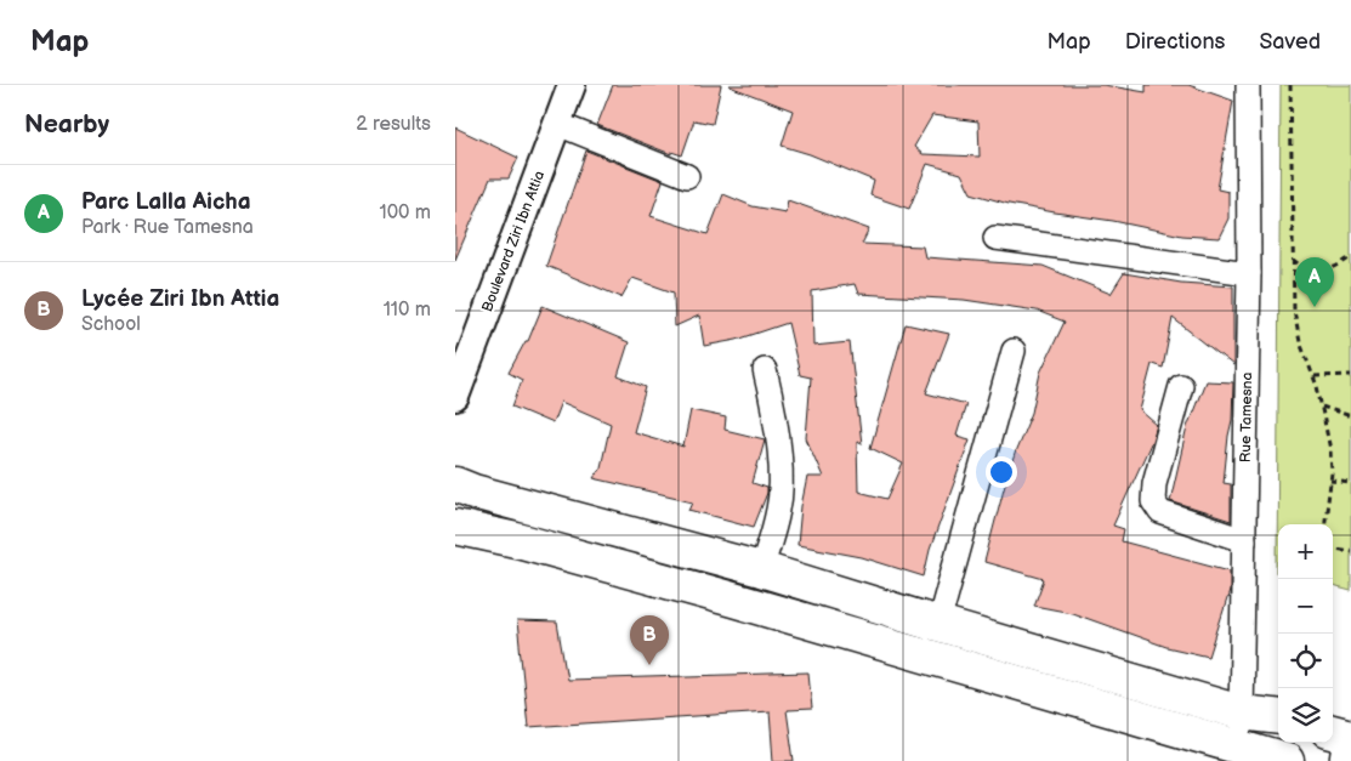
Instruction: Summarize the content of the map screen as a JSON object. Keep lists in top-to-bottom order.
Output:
{
  "streets": {
    "street": ["Boulevard Ziri Ibn Attia", "Rue Tamesna"]
  },
  "page": {
    "header": "Map",
    "nav": ["Map", "Directions", "Saved"],
    "heading": ["Nearby", "2 results"],
    "list": [
      {
        "mark": "A",
        "name": "Parc Lalla Aicha",
        "note": "Park · Rue Tamesna",
        "value": "100 m"
      },
      {
        "mark": "B",
        "name": "Lycée Ziri Ibn Attia",
        "note": "School",
        "value": "110 m"
      }
    ],
    "pins": ["A", "B"],
    "map_buttons": ["+", "−"]
  }
}
